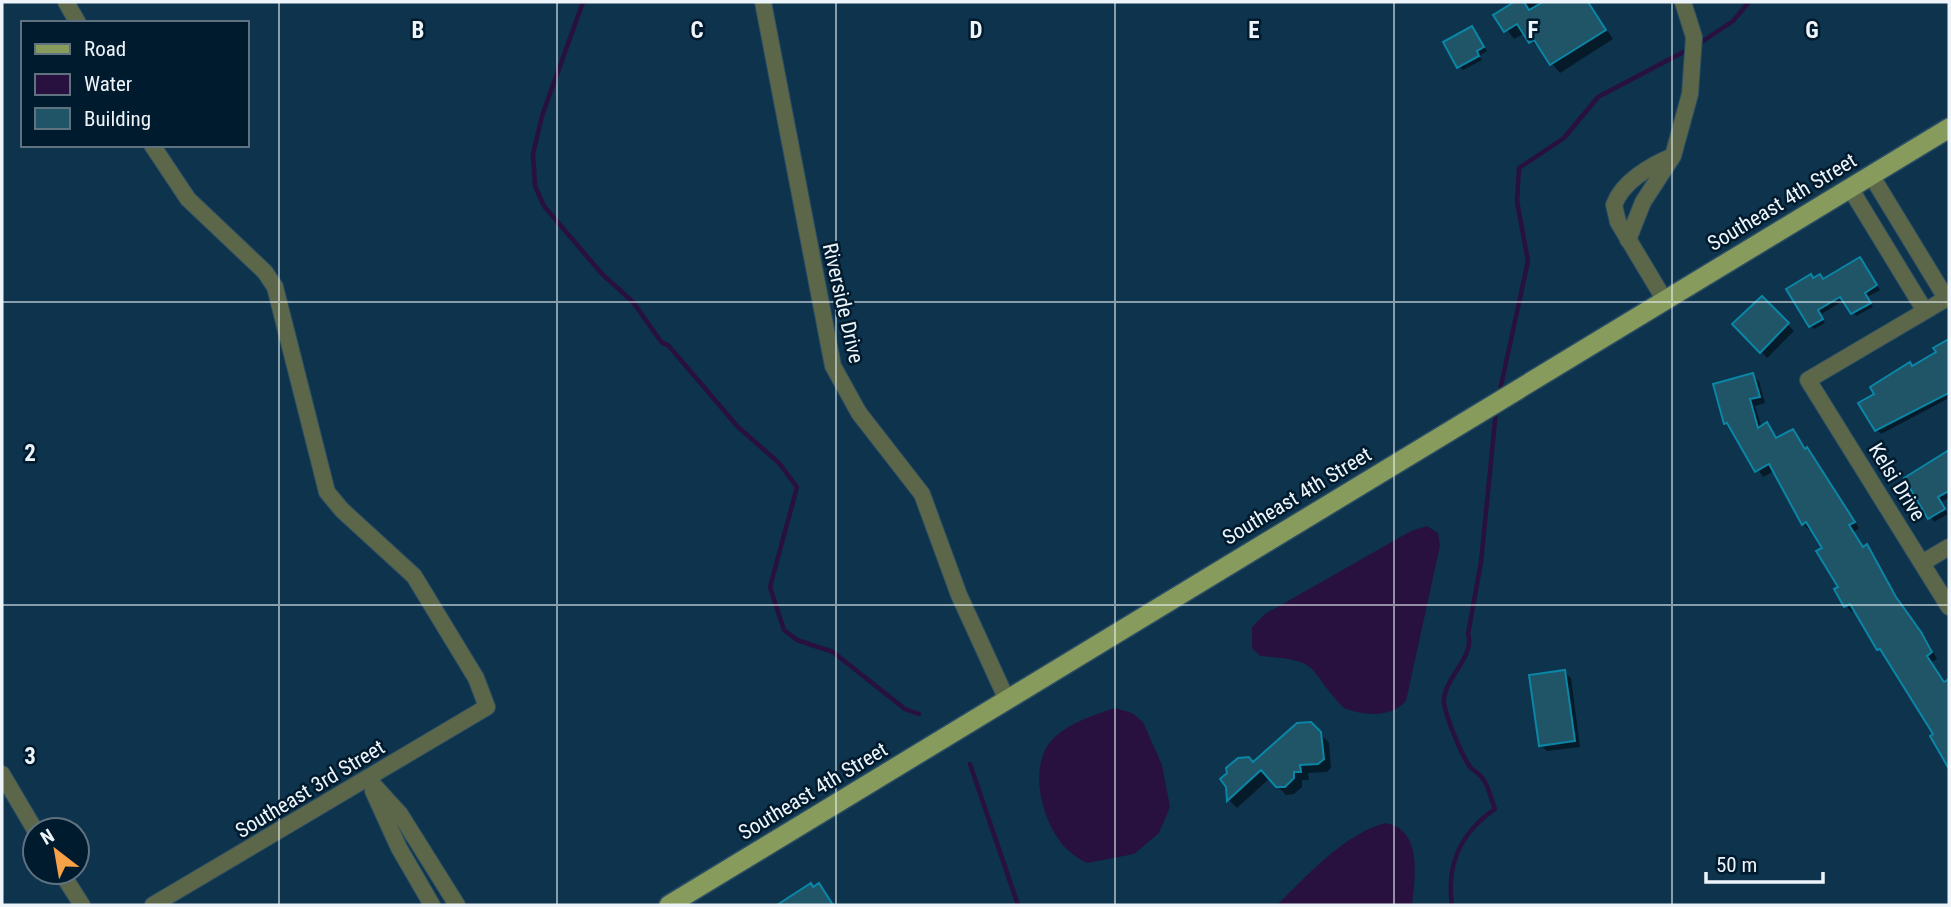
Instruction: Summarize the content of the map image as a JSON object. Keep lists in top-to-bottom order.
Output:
{
  "streets": {
    "main road": ["Southeast 4th Street"],
    "street": ["Riverside Drive", "Kelsi Drive", "Southeast 3rd Street"]
  },
  "crossings": [
    ["Southeast 4th Street", "Riverside Drive"]
  ],
  "legend": ["Road", "Water", "Building"],
  "scale_bar": "50 m",
  "north": "top left",
  "grid": {
    "columns": [
      "B",
      "C",
      "D",
      "E",
      "F",
      "G"
    ],
    "rows": ["2", "3"]
  }
}
